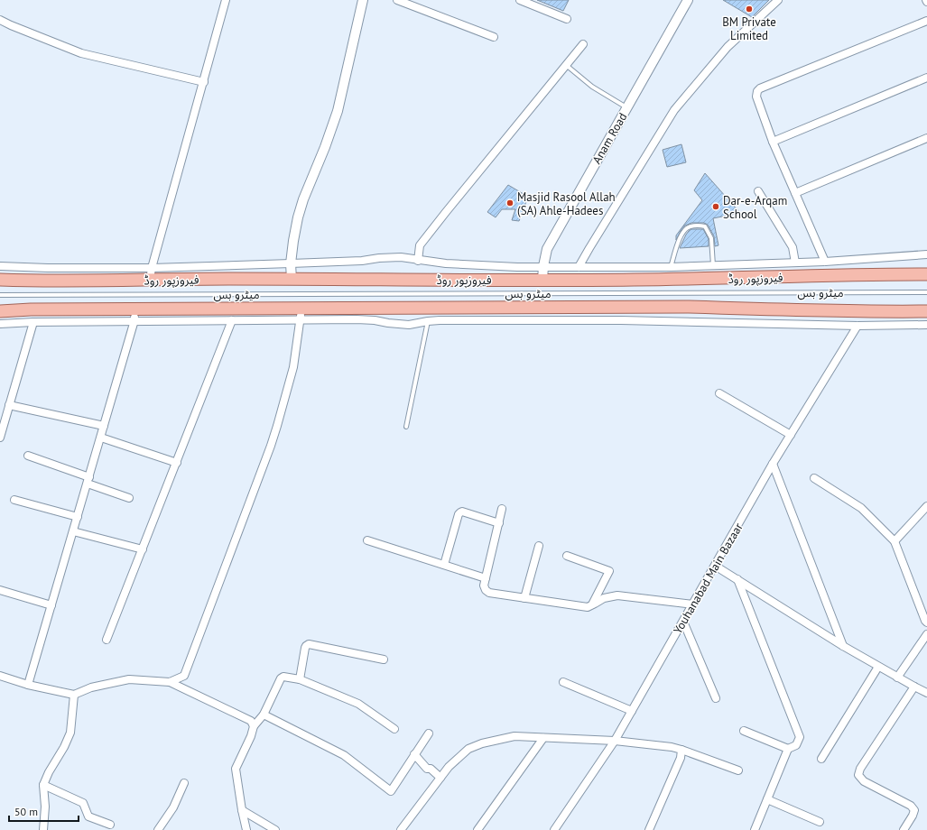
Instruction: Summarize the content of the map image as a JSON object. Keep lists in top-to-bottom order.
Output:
{
  "streets": {
    "main road": ["فیروزپور روڈ"],
    "street": ["Anam Road", "Youhanabad Main Bazaar"],
    "lane": ["میٹرو بس"]
  },
  "crossings": [
    ["Anam Road", "فیروزپور روڈ"]
  ],
  "places": ["BM Private Limited", "Masjid Rasool Allah (SA) Ahle-Hadees", "Dar-e-Arqam School"],
  "scale_bar": "50 m"
}
